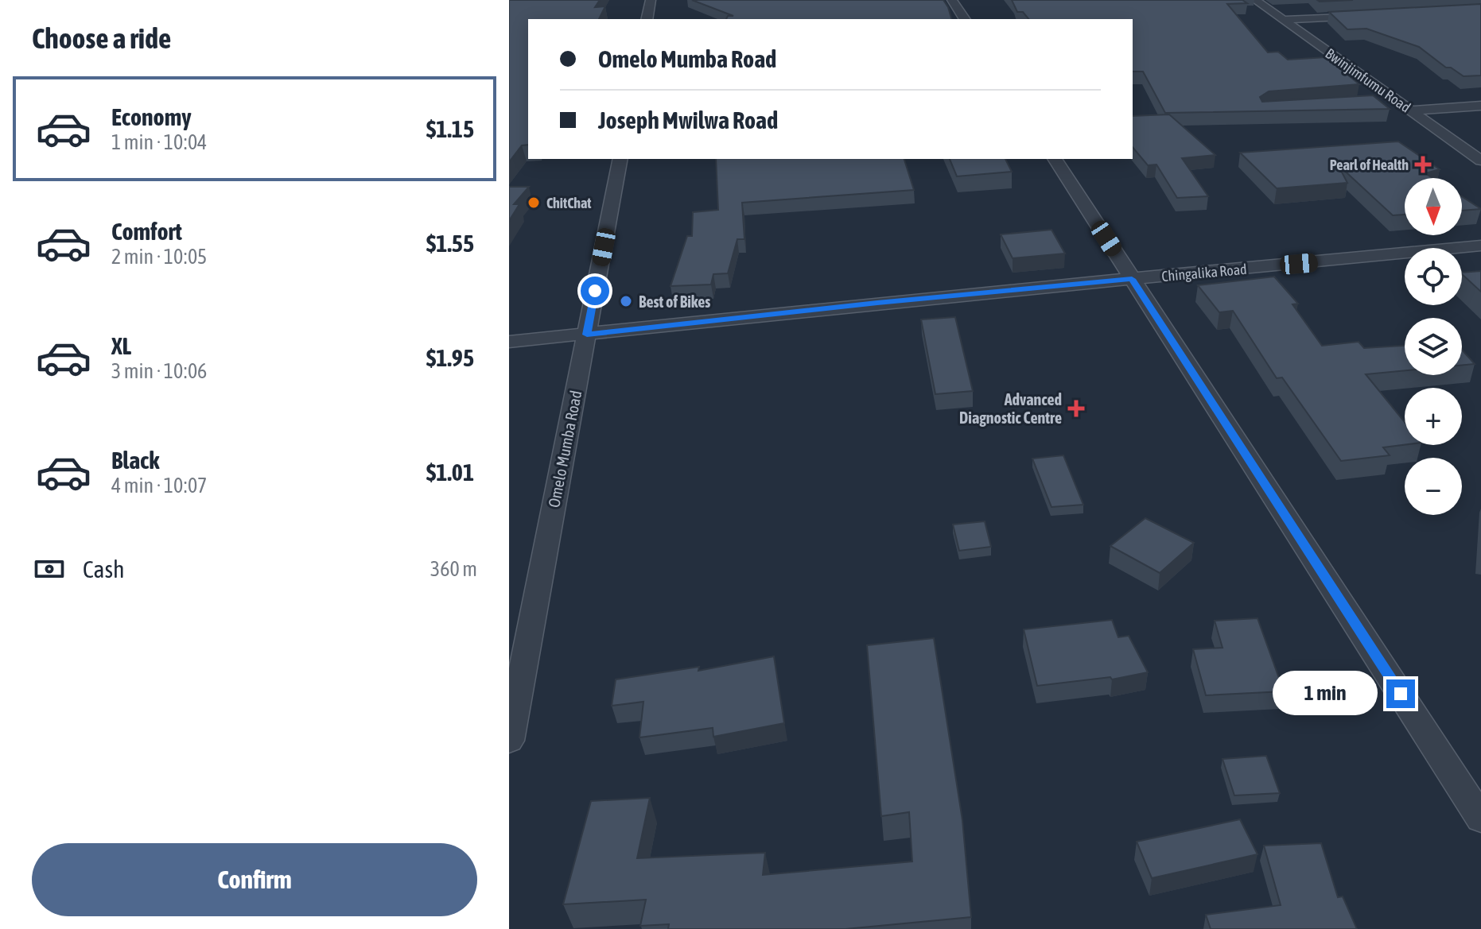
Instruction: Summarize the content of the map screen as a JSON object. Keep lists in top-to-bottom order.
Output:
{
  "streets": {
    "street": ["Bwinjimfumu Road", "Chingalika Road", "Omelo Mumba Road"]
  },
  "crossings": [
    ["Chingalika Road", "Omelo Mumba Road"]
  ],
  "places": {
    "health": ["Pearl of Health", "Advanced Diagnostic Centre"],
    "other": ["ChitChat", "Best of Bikes"]
  },
  "north": "bottom",
  "page": {
    "heading": "Choose a ride",
    "banner": ["Omelo Mumba Road", "Joseph Mwilwa Road"],
    "list": [
      {
        "name": "Economy",
        "note": "1 min · 10:04",
        "value": "$1.15"
      },
      {
        "name": "Comfort",
        "note": "2 min · 10:05",
        "value": "$1.55"
      },
      {
        "name": "XL",
        "note": "3 min · 10:06",
        "value": "$1.95"
      },
      {
        "name": "Black",
        "note": "4 min · 10:07",
        "value": "$1.01"
      }
    ],
    "map_buttons": ["+", "−"],
    "pay": ["Cash", "360 m"],
    "bubble": "1 min",
    "buttons": "Confirm"
  }
}
